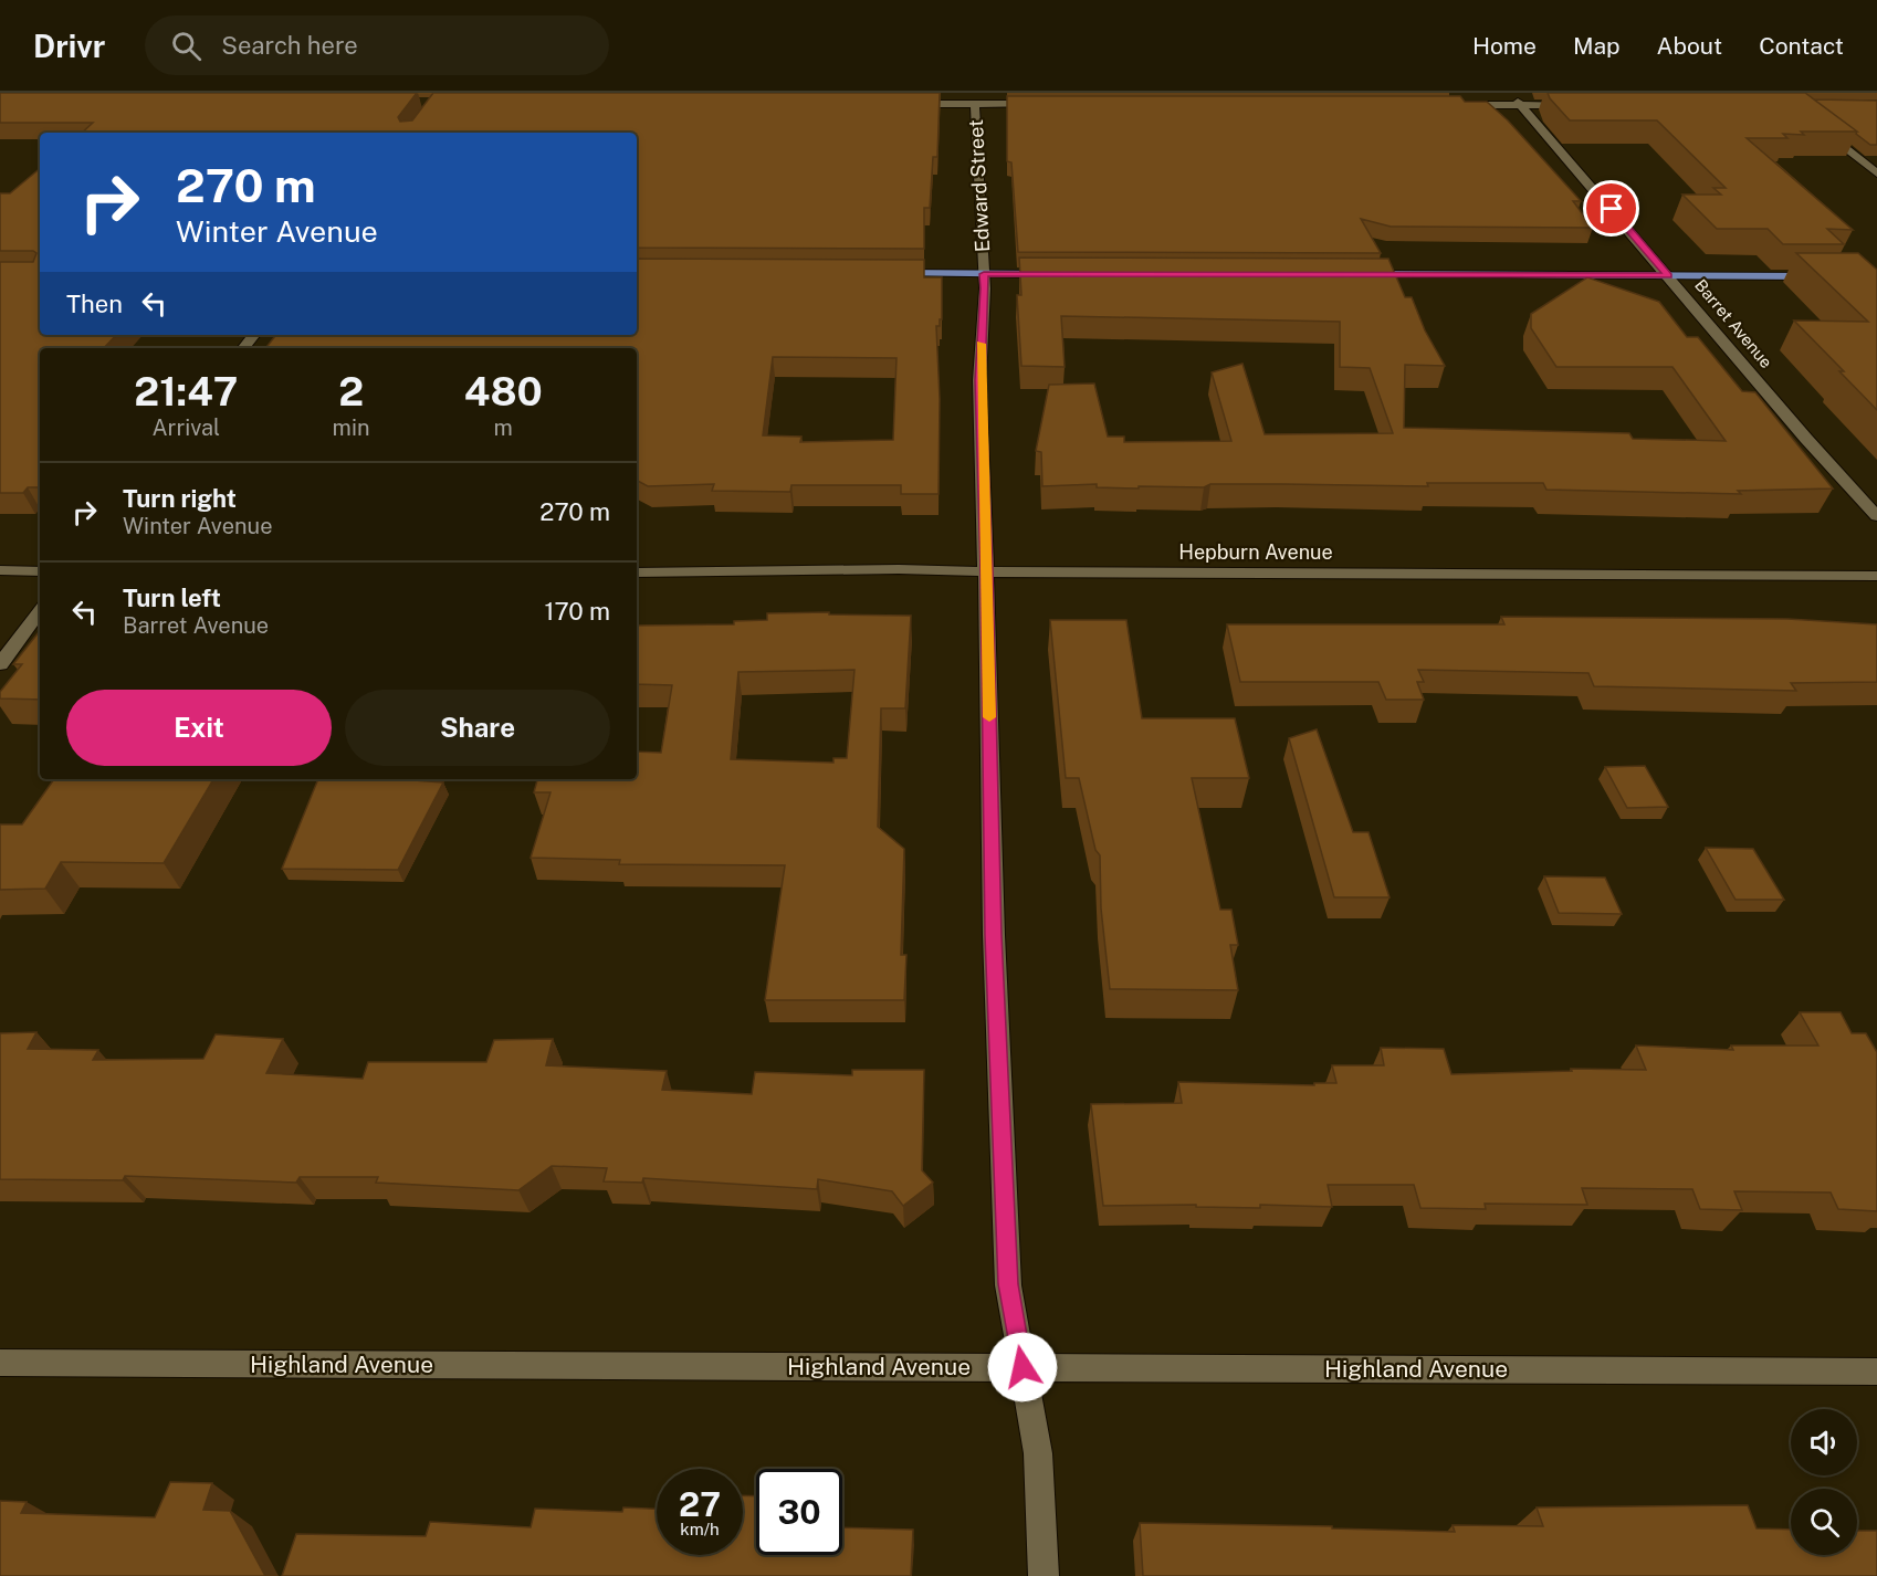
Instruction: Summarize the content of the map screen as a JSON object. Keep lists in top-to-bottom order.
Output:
{
  "streets": {
    "street": [
      "Edward Street",
      "Barret Avenue",
      "Hepburn Avenue",
      "Highland Avenue"
    ]
  },
  "crossings": [
    ["Edward Street", "Hepburn Avenue"],
    ["Edward Street", "Highland Avenue"]
  ],
  "page": {
    "header": "Drivr",
    "search": "Search here",
    "nav": [
      "Home",
      "Map",
      "About",
      "Contact"
    ],
    "turn": ["270 m", "Winter Avenue"],
    "then": "Then",
    "eta": [
      "21:47",
      "Arrival",
      "2",
      "min",
      "480",
      "m"
    ],
    "list": [
      {
        "name": "Turn right",
        "note": "Winter Avenue",
        "value": "270 m"
      },
      {
        "name": "Turn left",
        "note": "Barret Avenue",
        "value": "170 m"
      }
    ],
    "buttons": ["Exit", "Share"],
    "speed": "27 km/h",
    "limit": "30"
  }
}
